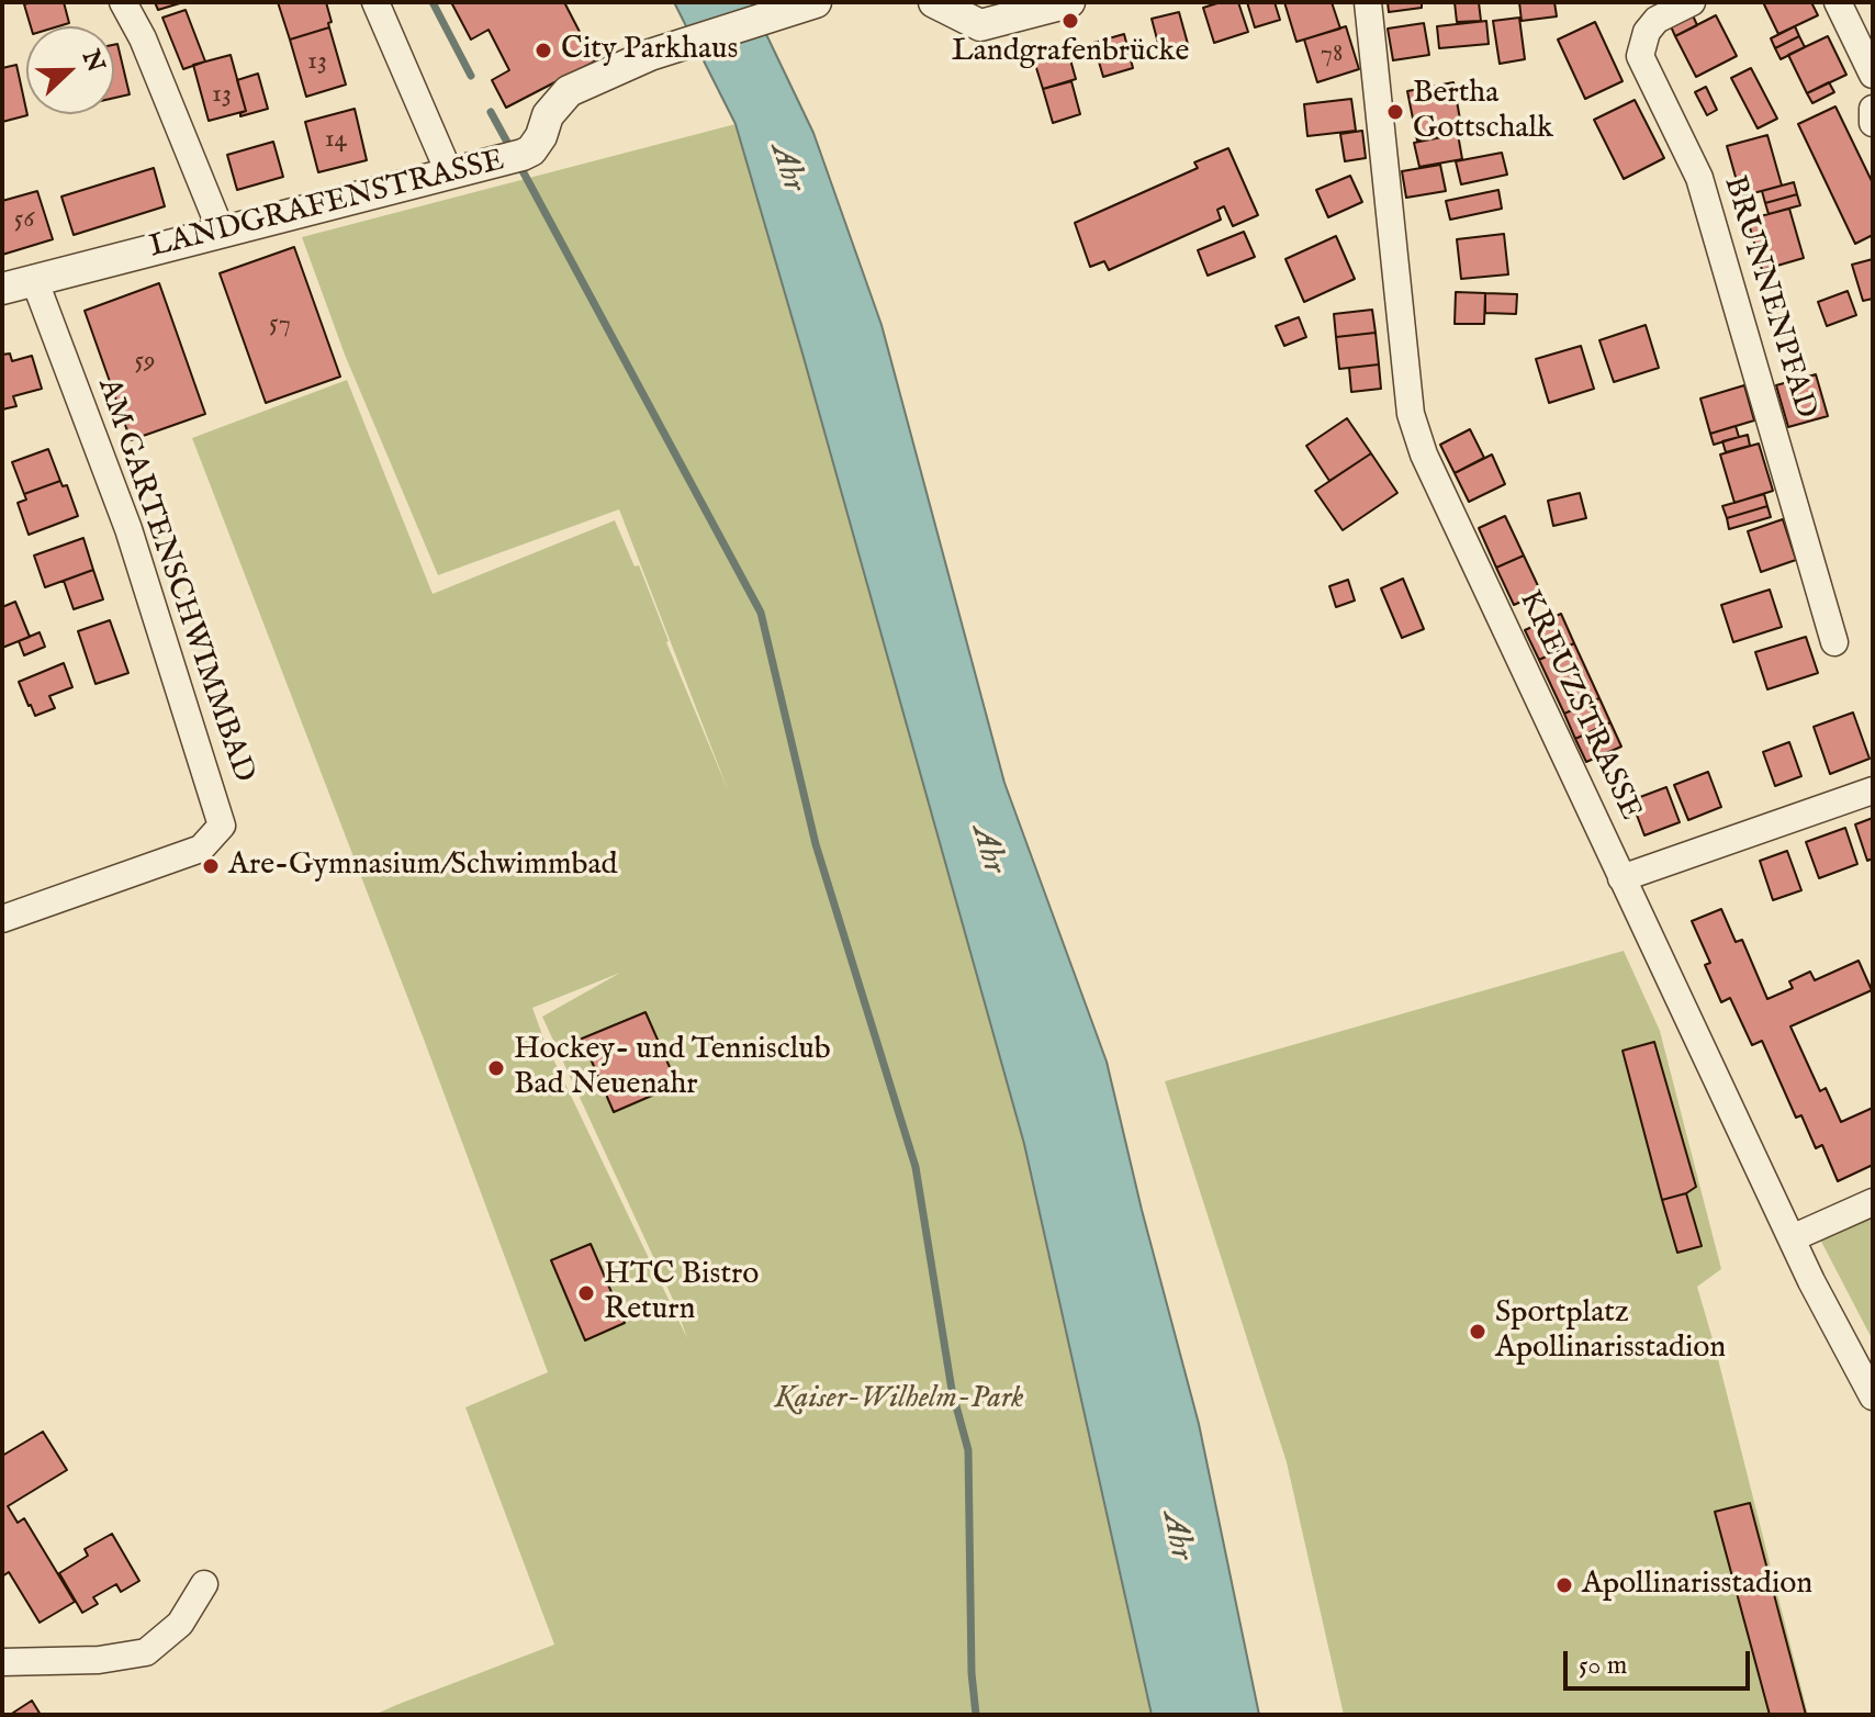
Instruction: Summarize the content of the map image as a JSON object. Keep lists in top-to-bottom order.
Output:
{
  "streets": {
    "street": [
      "LANDGRAFENSTRASSE",
      "BRUNNENPFAD",
      "AM GARTENSCHWIMMBAD",
      "KREUZSTRASSE"
    ]
  },
  "crossings": [
    ["LANDGRAFENSTRASSE", "AM GARTENSCHWIMMBAD"]
  ],
  "water": ["Ahr"],
  "parks": ["Kaiser-Wilhelm-Park"],
  "places": [
    "Landgrafenbrücke",
    "City Parkhaus",
    "Bertha Gottschalk",
    "Are-Gymnasium/Schwimmbad",
    "Hockey- und Tennisclub Bad Neuenahr",
    "HTC Bistro Return",
    "Sportplatz Apollinarisstadion",
    "Apollinarisstadion"
  ],
  "house_numbers": [
    "78",
    "13",
    "13",
    "14",
    "56",
    "57",
    "59"
  ],
  "scale_bar": "50 m",
  "north": "right"
}
